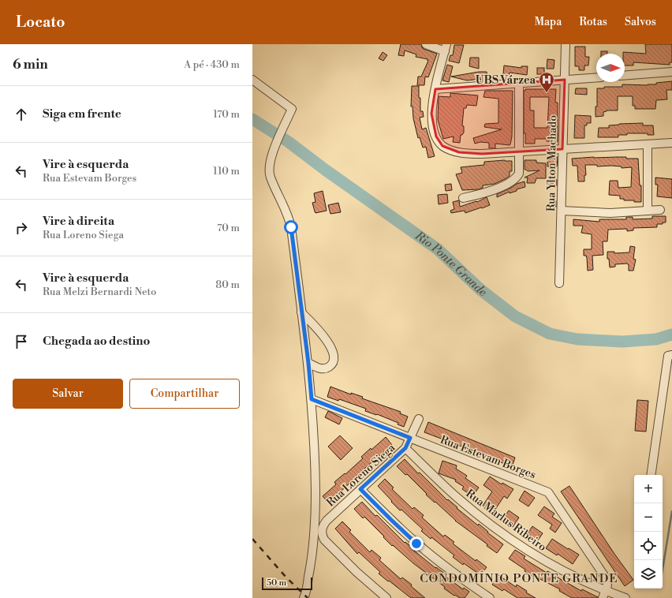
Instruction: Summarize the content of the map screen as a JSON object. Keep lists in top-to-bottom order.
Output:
{
  "streets": {
    "street": [
      "Rua Ylton Machado",
      "Rua Estevam Borges",
      "Rua Loreno Siega",
      "Rua Marlus Ribeiro"
    ]
  },
  "crossings": [
    ["Rua Estevam Borges", "Rua Loreno Siega"],
    ["Rua Estevam Borges", "Rua Marlus Ribeiro"],
    ["Rua Loreno Siega", "Rua Marlus Ribeiro"]
  ],
  "districts": ["CONDOMÍNIO PONTE GRANDE"],
  "water": ["Rio Ponte Grande"],
  "places": {
    "hospital": ["UBS Várzea"]
  },
  "scale_bar": "50 m",
  "north": "right",
  "page": {
    "header": "Locato",
    "nav": ["Mapa", "Rotas", "Salvos"],
    "heading": ["6 min", "A pé · 430 m"],
    "list": [
      ["Siga em frente", "170 m"],
      ["Vire à esquerda", "Rua Estevam Borges", "110 m"],
      ["Vire à direita", "Rua Loreno Siega", "70 m"],
      ["Vire à esquerda", "Rua Melzi Bernardi Neto", "80 m"],
      "Chegada ao destino"
    ],
    "buttons": ["Salvar", "Compartilhar"],
    "map_buttons": ["+", "−"],
    "scale": "50 m"
  }
}
